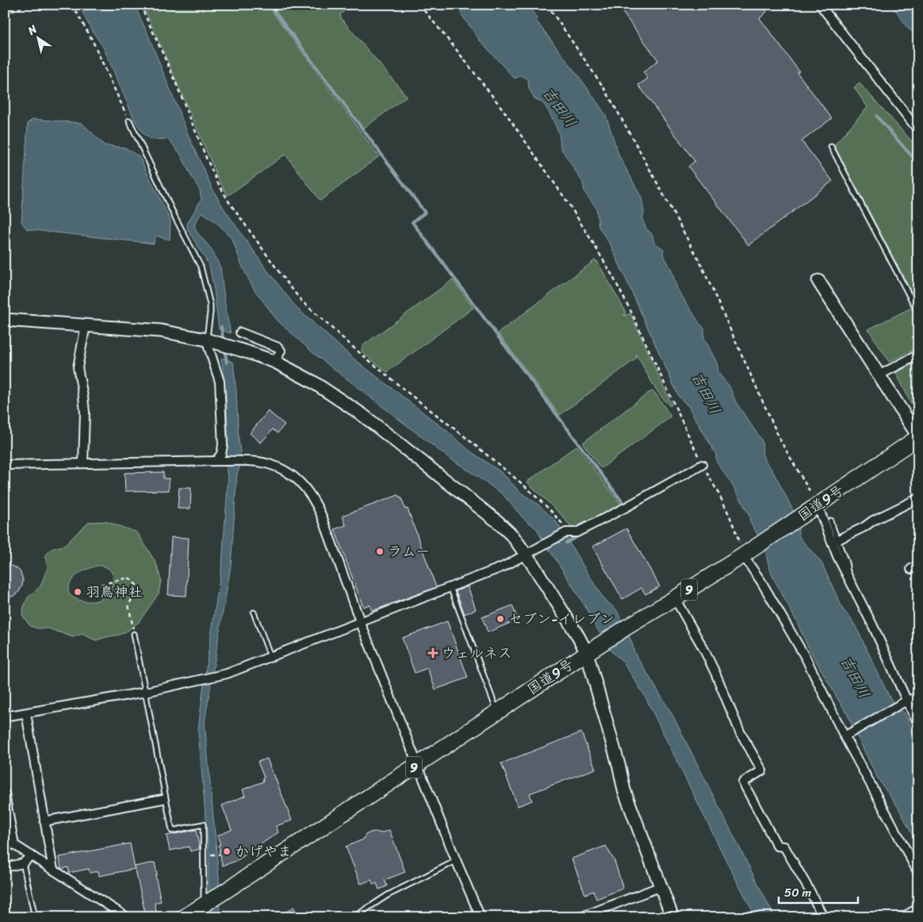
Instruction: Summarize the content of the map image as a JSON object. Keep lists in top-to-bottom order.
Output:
{
  "streets": {
    "highway": ["国道9号", "9"]
  },
  "water": ["吉田川"],
  "places": {
    "other": [
      "ラムー",
      "羽鳥神社",
      "セブン-イレブン",
      "かげやま"
    ],
    "health": ["ウェルネス"]
  },
  "scale_bar": "50 m",
  "north": "top left"
}
